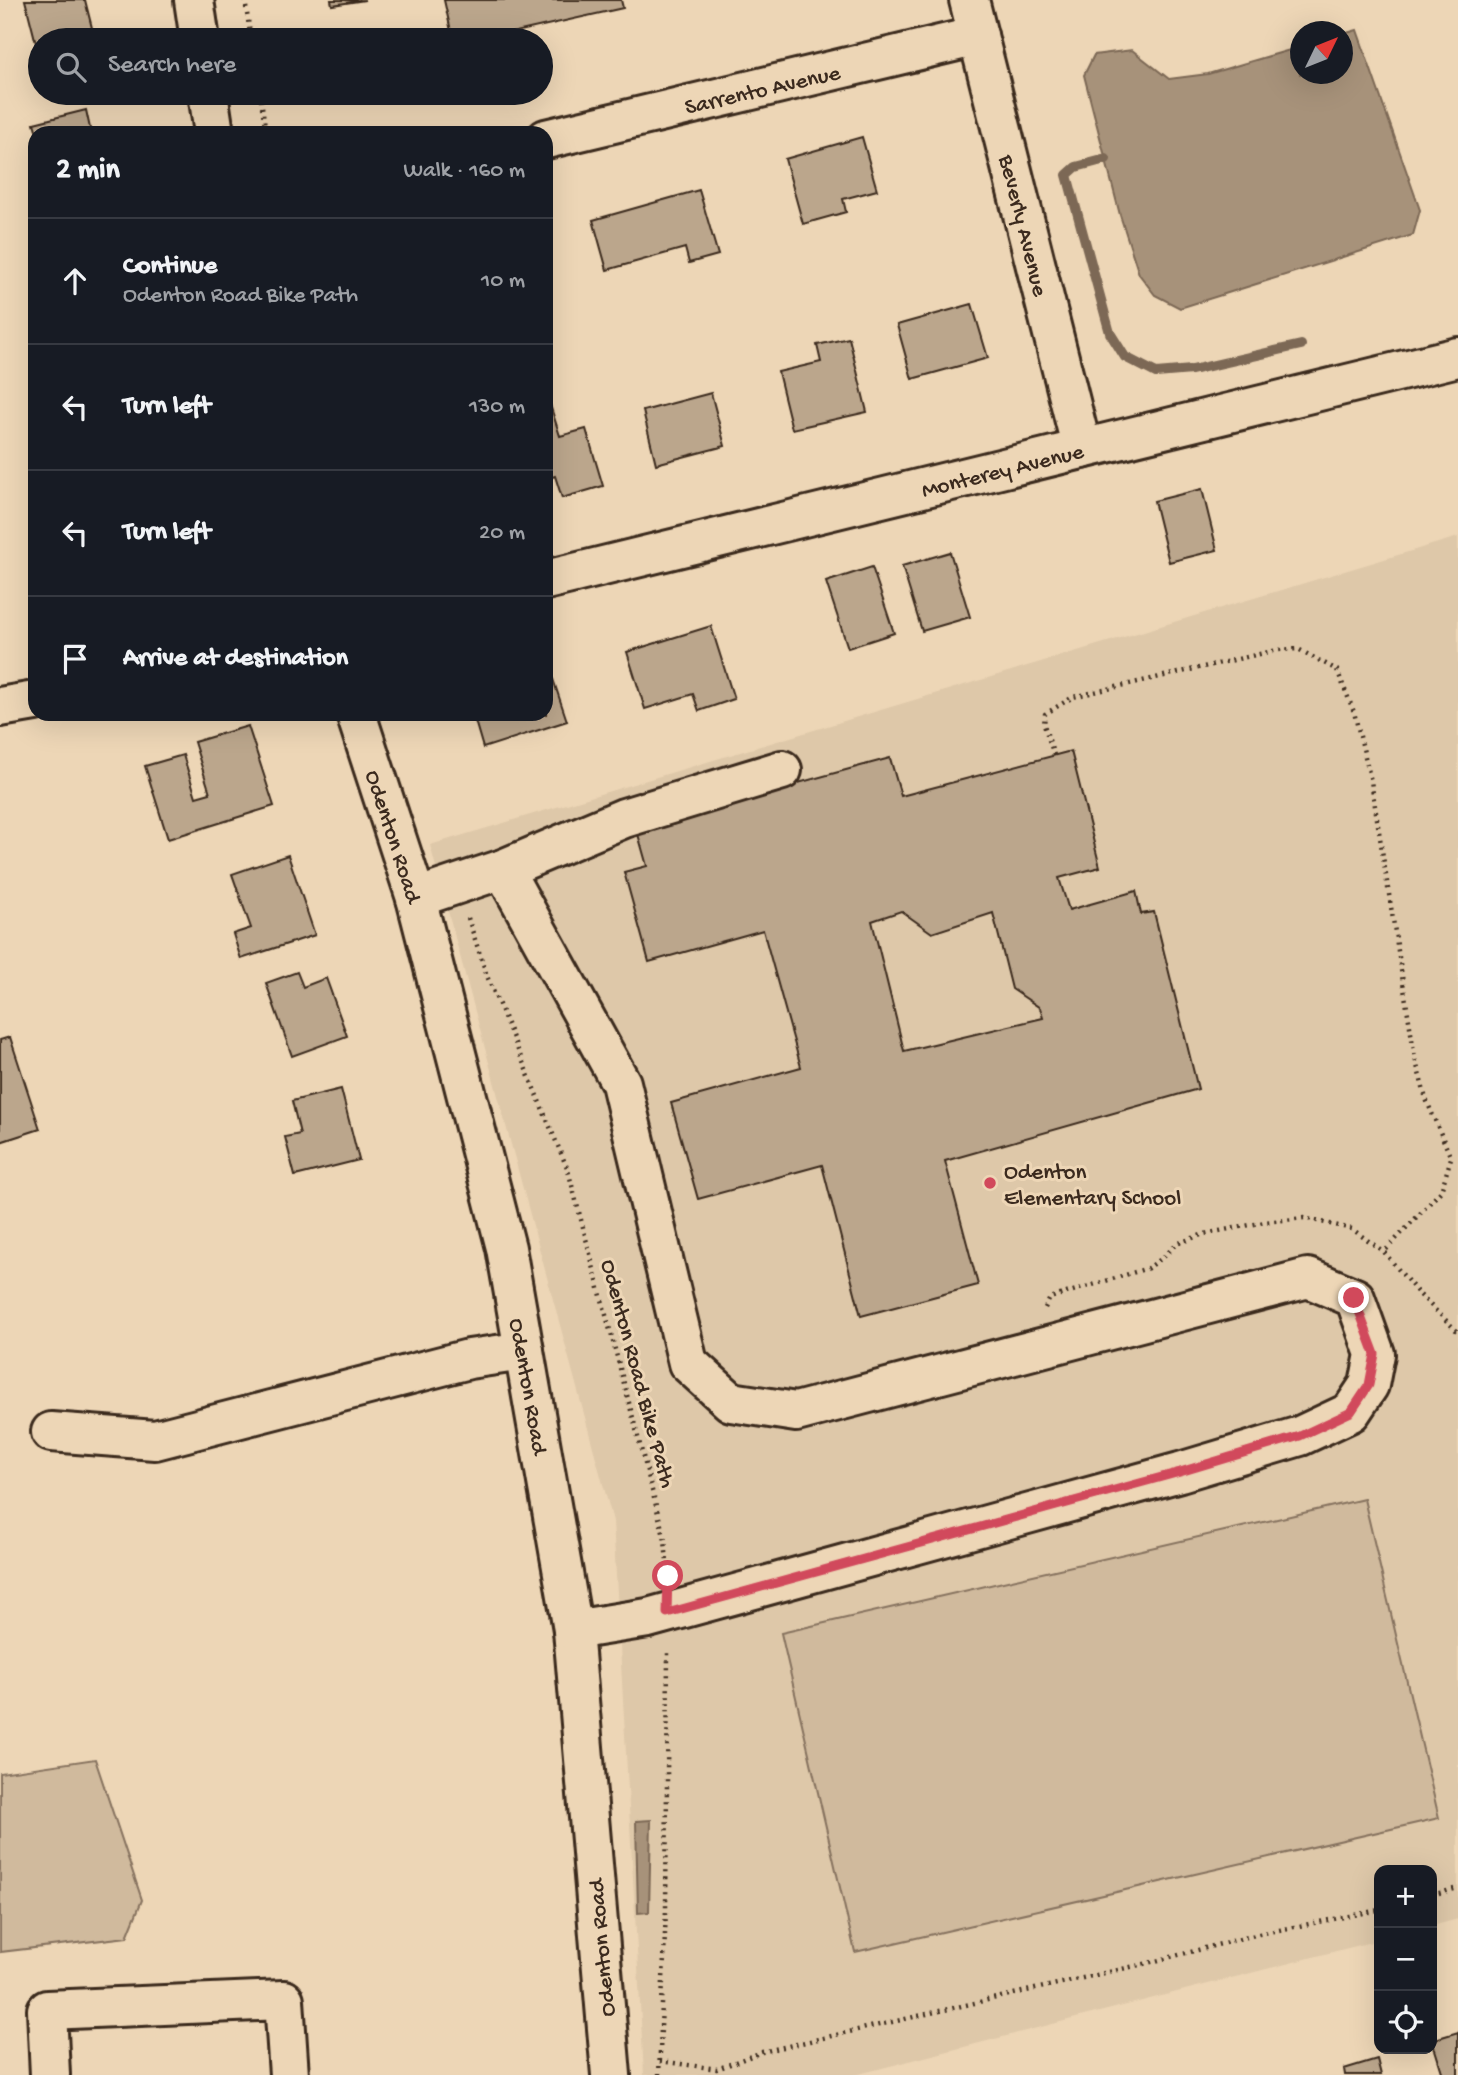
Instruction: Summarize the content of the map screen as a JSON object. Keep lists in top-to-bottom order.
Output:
{
  "streets": {
    "street": [
      "Sarrento Avenue",
      "Beverly Avenue",
      "Monterey Avenue",
      "Odenton Road"
    ],
    "path": ["Odenton Road Bike Path"]
  },
  "crossings": [
    ["Sarrento Avenue", "Beverly Avenue"],
    ["Beverly Avenue", "Monterey Avenue"]
  ],
  "places": ["Odenton Elementary School"],
  "north": "top right",
  "page": {
    "search": "Search here",
    "heading": ["2 min", "Walk · 160 m"],
    "list": [
      ["Continue", "Odenton Road Bike Path", "10 m"],
      ["Turn left", "130 m"],
      ["Turn left", "20 m"],
      "Arrive at destination"
    ],
    "map_buttons": ["+", "−"]
  }
}
